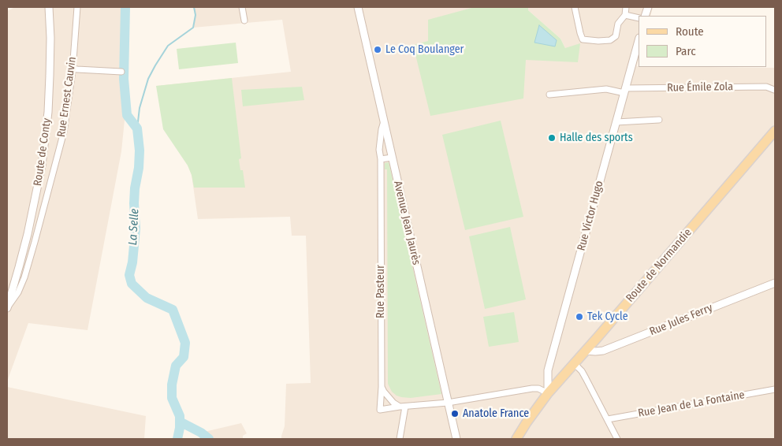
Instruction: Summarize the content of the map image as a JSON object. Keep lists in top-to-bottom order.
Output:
{
  "streets": {
    "main road": ["Route de Normandie"],
    "street": [
      "Rue Émile Zola",
      "Rue Ernest Cauvin",
      "Route de Conty",
      "Rue Victor Hugo",
      "Avenue Jean Jaurès",
      "Rue Pasteur",
      "Rue Jules Ferry",
      "Rue Jean de La Fontaine"
    ]
  },
  "crossings": [
    ["Rue Émile Zola", "Rue Victor Hugo"],
    ["Rue Ernest Cauvin", "Route de Conty"],
    ["Rue Victor Hugo", "Route de Normandie"],
    ["Avenue Jean Jaurès", "Rue Pasteur"],
    ["Route de Normandie", "Rue Jules Ferry"]
  ],
  "water": ["La Selle"],
  "places": [
    "Le Coq Boulanger",
    "Halle des sports",
    "Tek Cycle",
    "Anatole France"
  ],
  "legend": ["Route", "Parc"]
}
